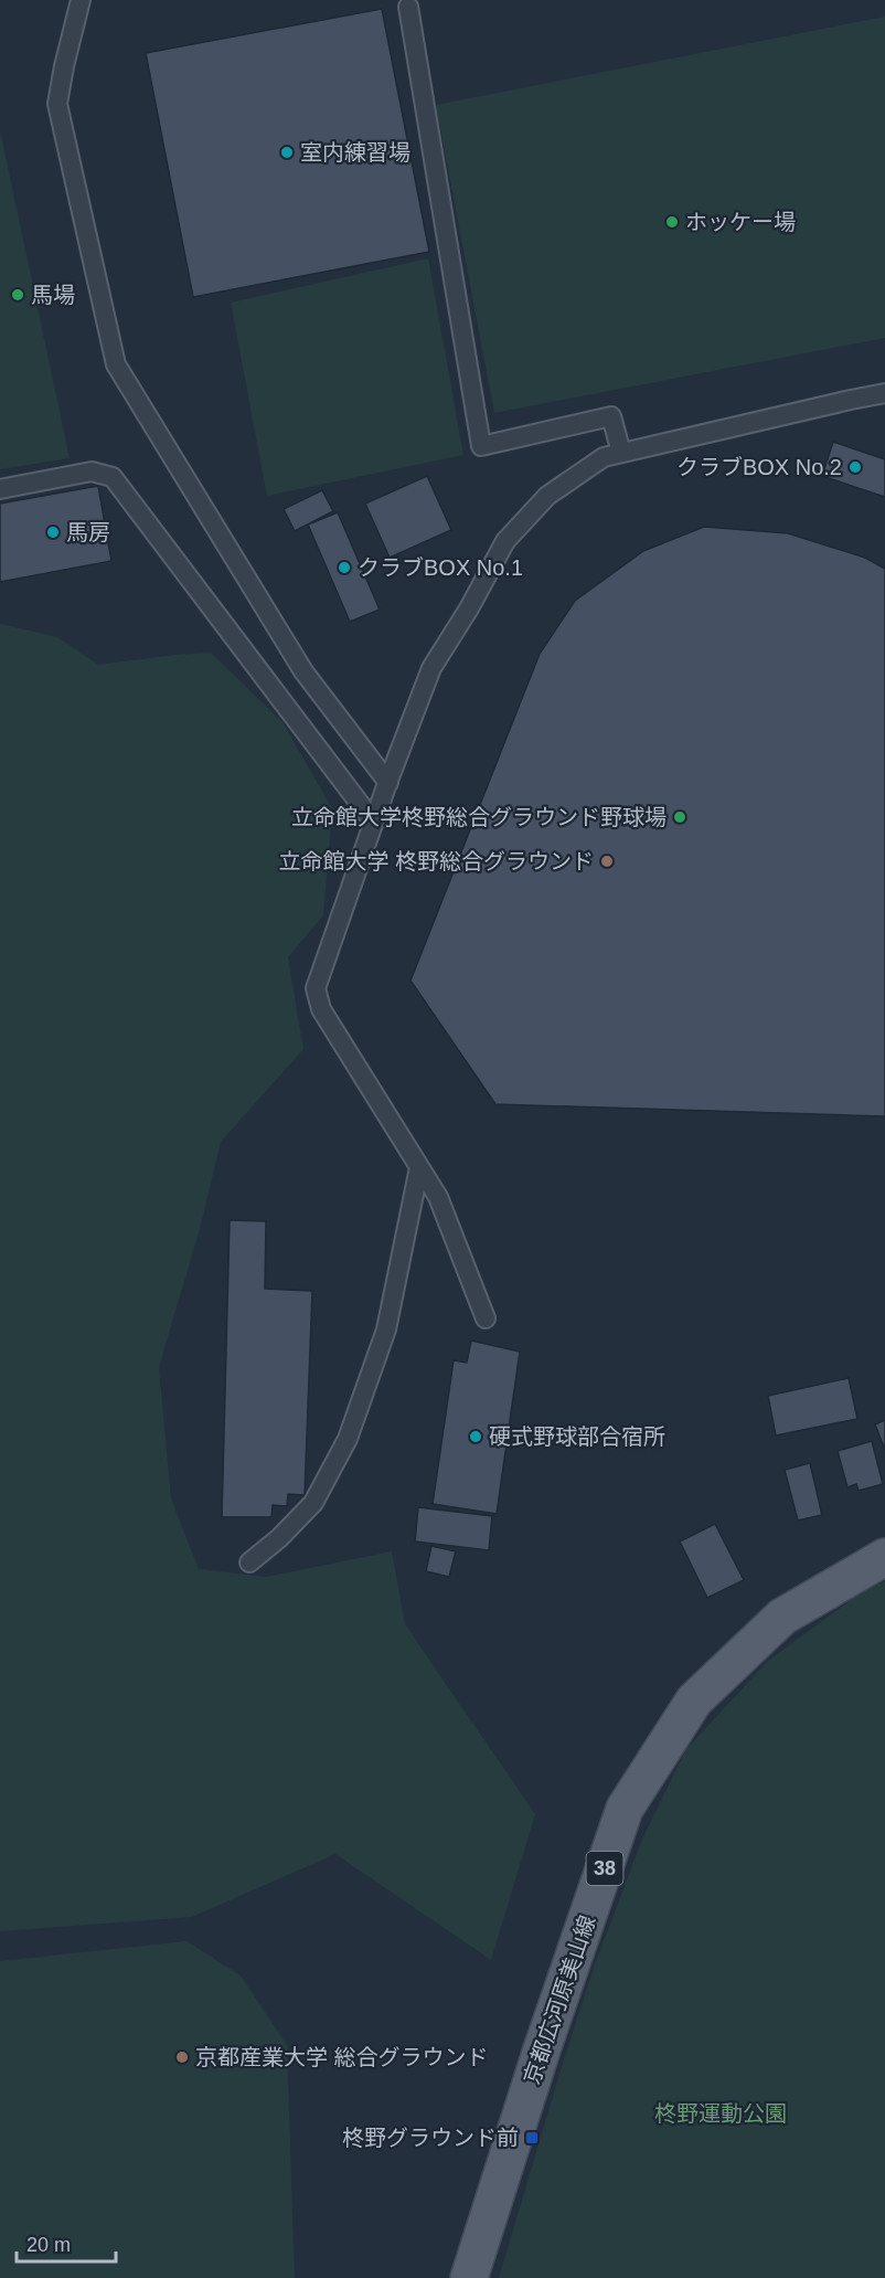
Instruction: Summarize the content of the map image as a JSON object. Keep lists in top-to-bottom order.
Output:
{
  "streets": {
    "main road": ["38", "京都広河原美山線"]
  },
  "parks": ["柊野運動公園"],
  "places": {
    "other": [
      "室内練習場",
      "ホッケー場",
      "馬場",
      "クラブBOX No.2",
      "馬房",
      "クラブBOX No.1",
      "立命館大学柊野総合グラウンド野球場",
      "立命館大学 柊野総合グラウンド",
      "硬式野球部合宿所",
      "京都産業大学 総合グラウンド"
    ],
    "transit": ["柊野グラウンド前"]
  },
  "scale_bar": "20 m"
}
